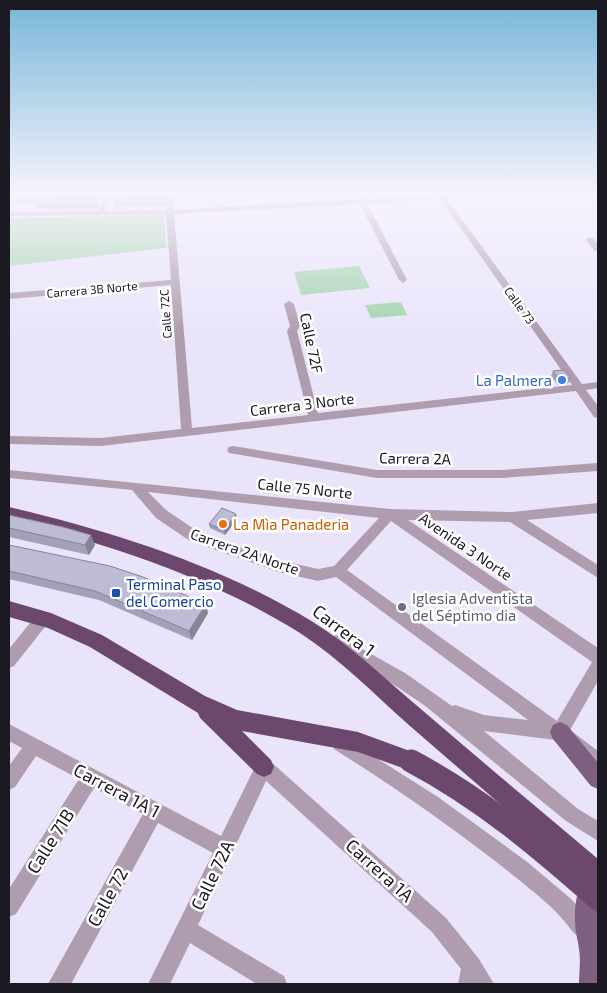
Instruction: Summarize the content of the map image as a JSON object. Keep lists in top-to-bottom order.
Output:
{
  "streets": {
    "highway": ["Carrera 1"],
    "street": [
      "Carrera 3B Norte",
      "Calle 73",
      "Calle 72C",
      "Calle 72F",
      "Carrera 3 Norte",
      "Carrera 2A",
      "Calle 75 Norte",
      "Avenida 3 Norte",
      "Carrera 2A Norte",
      "Carrera 1A 1",
      "Calle 71B",
      "Carrera 1A",
      "Calle 72A",
      "Calle 72"
    ]
  },
  "crossings": [
    ["Carrera 3B Norte", "Calle 72C"],
    ["Calle 73", "Carrera 3 Norte"],
    ["Calle 72C", "Carrera 3 Norte"],
    ["Calle 72F", "Carrera 3 Norte"],
    ["Calle 75 Norte", "Avenida 3 Norte"],
    ["Calle 75 Norte", "Carrera 2A Norte"],
    ["Carrera 1A 1", "Calle 71B"],
    ["Carrera 1A 1", "Calle 72A"],
    ["Carrera 1A 1", "Calle 72"],
    ["Carrera 1A", "Calle 72A"]
  ],
  "places": {
    "other": ["La Palmera", "La Mìa Panaderia", "Iglesia Adventista del Séptimo dia"],
    "transit": ["Terminal Paso del Comercio"]
  }
}
